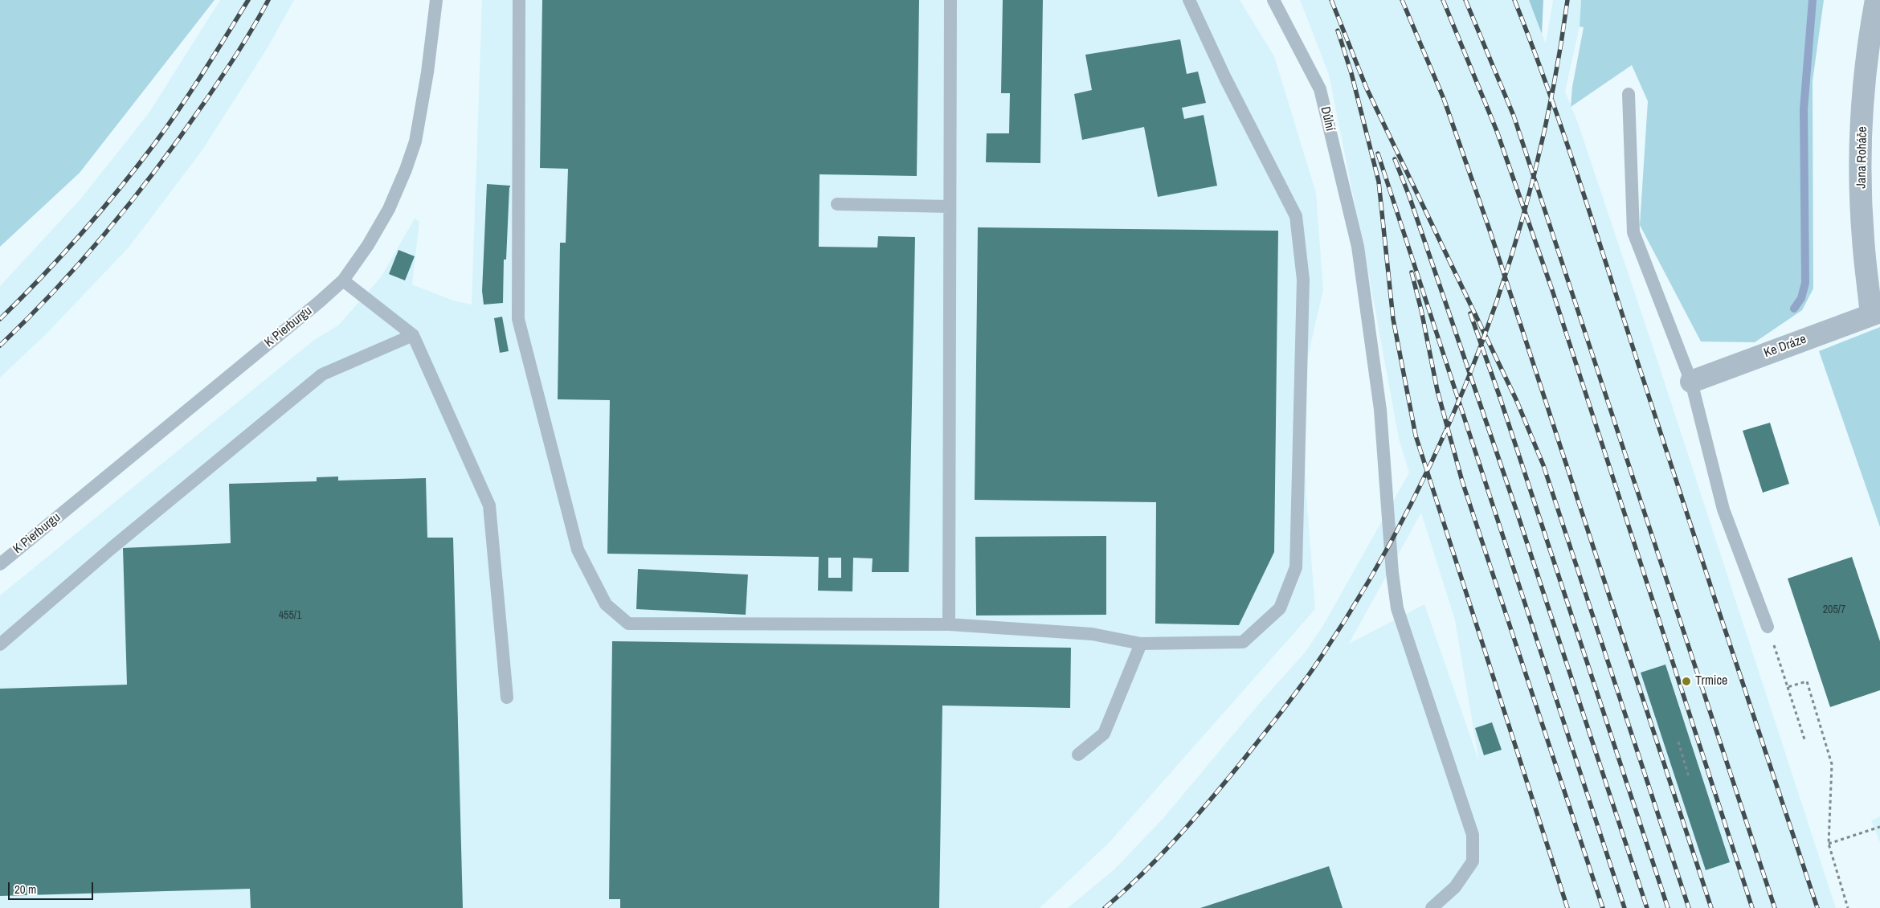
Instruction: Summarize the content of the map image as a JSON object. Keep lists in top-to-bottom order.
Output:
{
  "streets": {
    "street": ["Jana Roháče", "Ke Dráze"],
    "lane": ["Důlní", "K Pierburgu"]
  },
  "crossings": [
    ["Jana Roháče", "Ke Dráze"]
  ],
  "places": ["Trmice"],
  "house_numbers": ["205/7", "455/1"],
  "scale_bar": "20 m"
}
